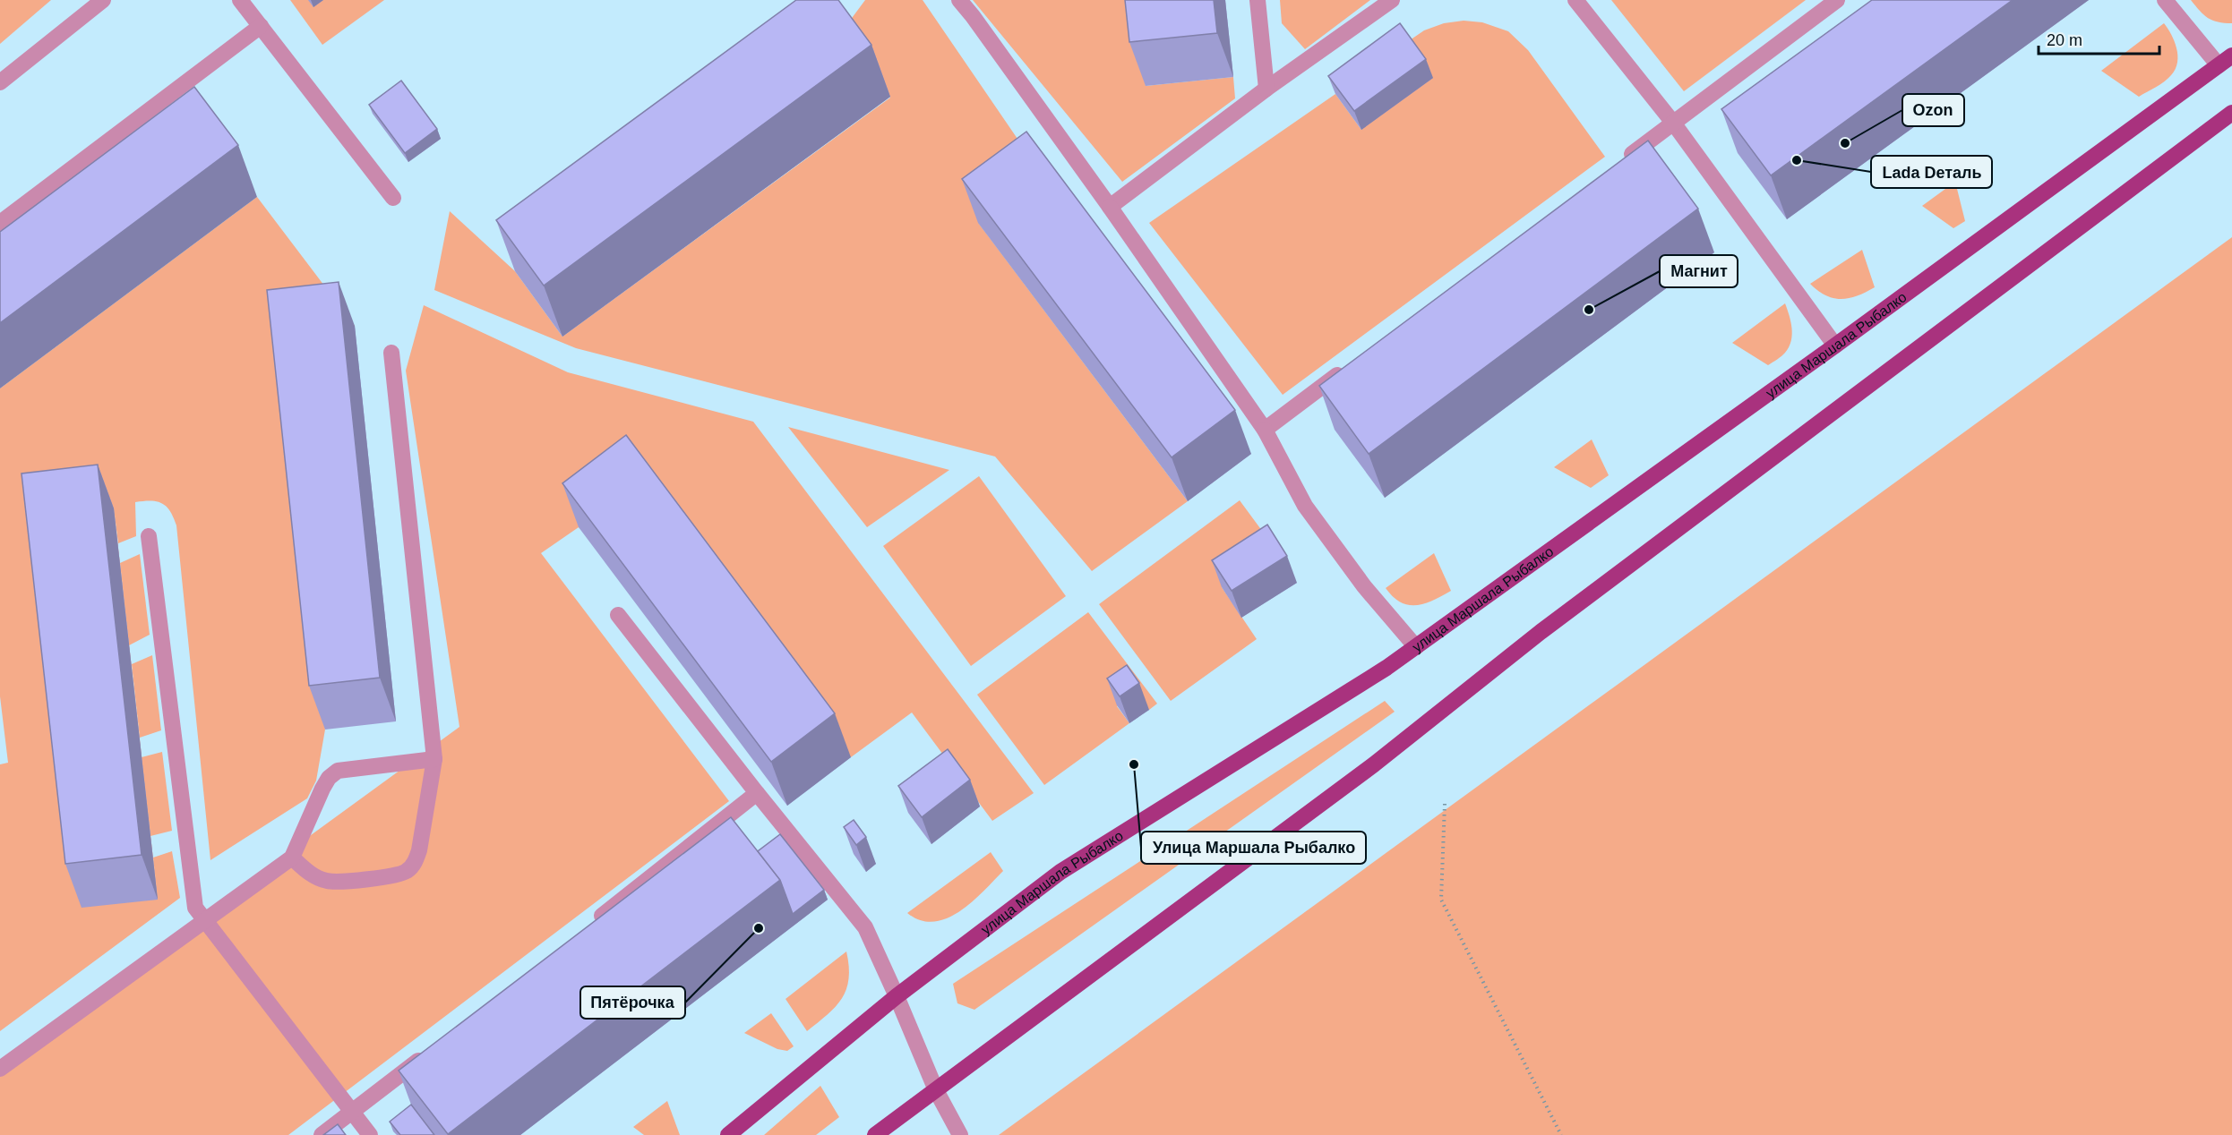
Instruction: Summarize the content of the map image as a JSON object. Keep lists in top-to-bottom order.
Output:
{
  "streets": {
    "main road": ["улица Маршала Рыбалко"]
  },
  "places": [
    "Ozon",
    "Lada Dеталь",
    "Магнит",
    "Улица Маршала Рыбалко",
    "Пятёрочка"
  ],
  "scale_bar": "20 m"
}
